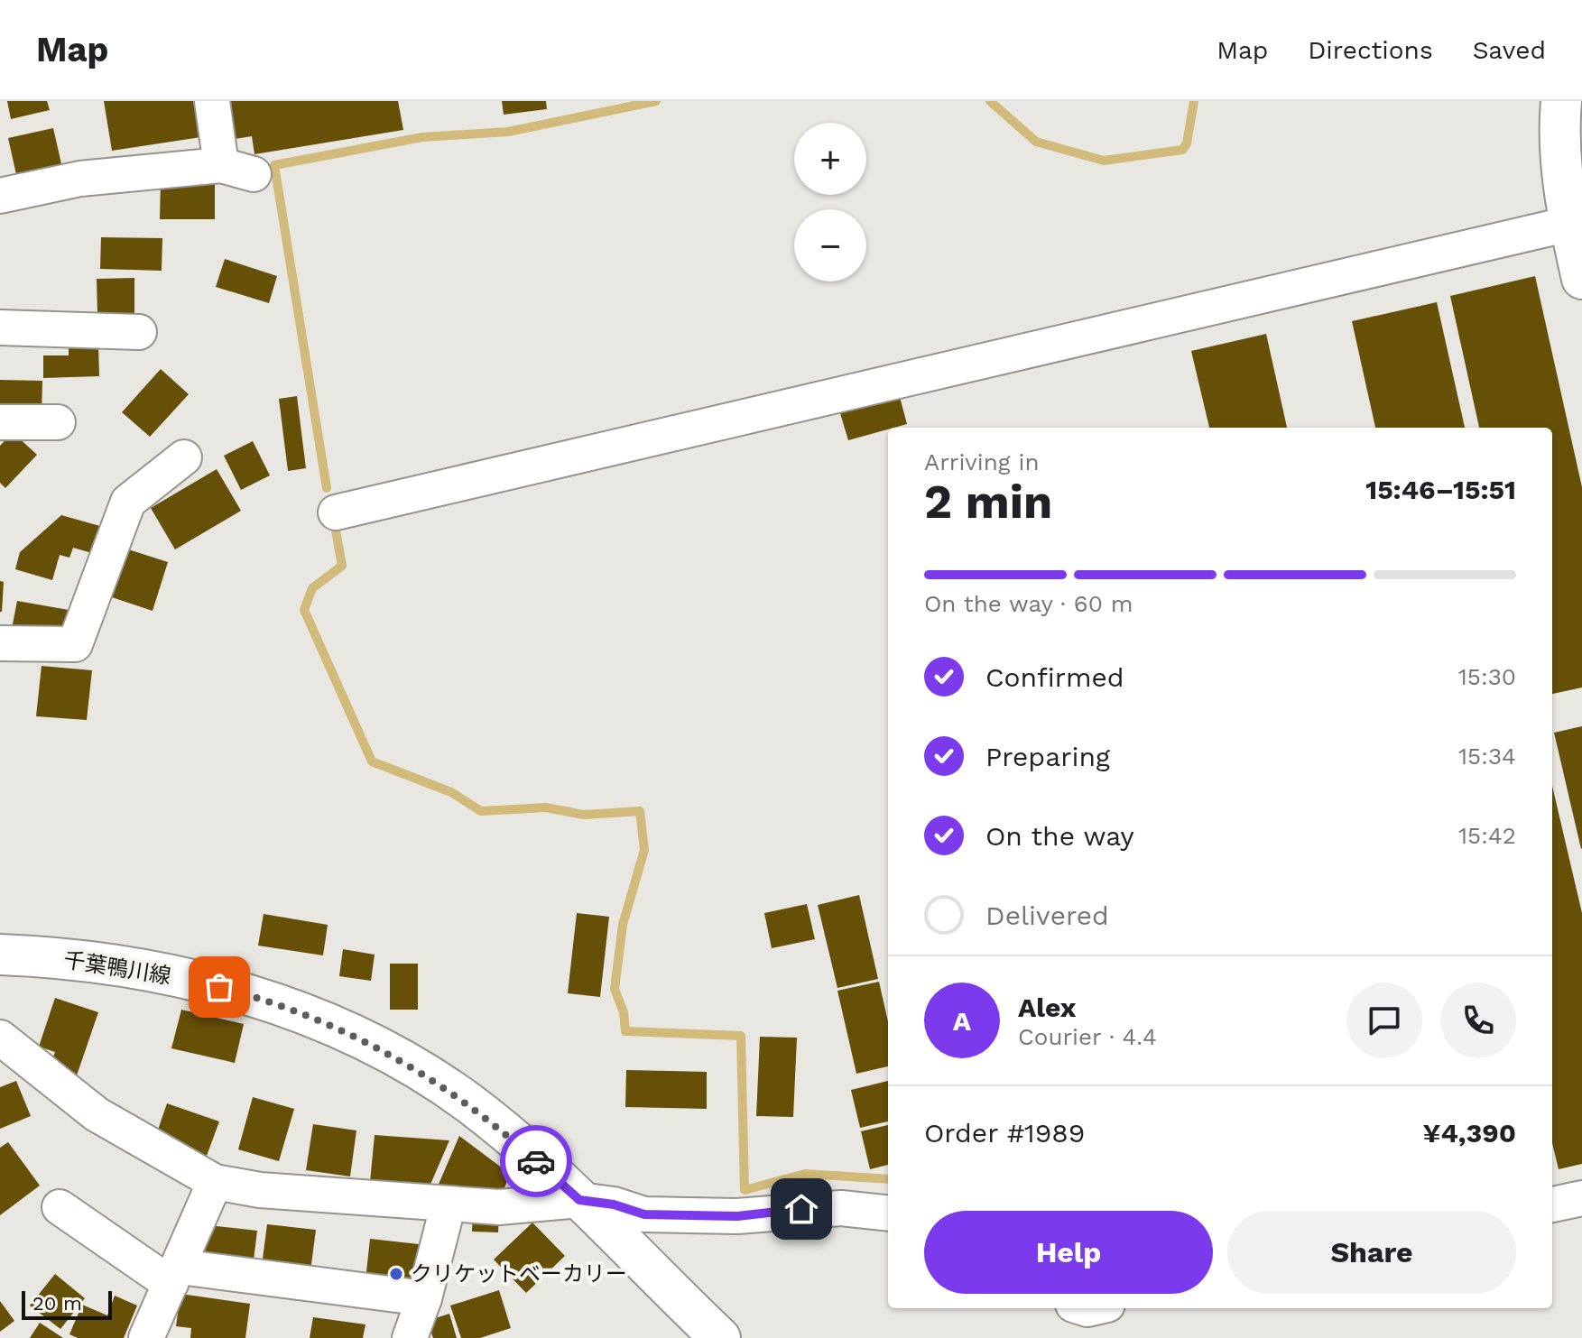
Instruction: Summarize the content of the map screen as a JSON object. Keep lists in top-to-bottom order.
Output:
{
  "streets": {
    "main road": ["千葉鴨川線"]
  },
  "places": ["クリケットベーカリー"],
  "scale_bar": "20 m",
  "page": {
    "header": "Map",
    "nav": ["Map", "Directions", "Saved"],
    "map_buttons": ["+", "−"],
    "heading": ["2 min", "Arriving in", "15:46–15:51"],
    "panel": [
      "Alex",
      "Courier · 4.4",
      "Order #1989",
      "¥4,390"
    ],
    "bar": "On the way · 60 m",
    "list": [
      ["Confirmed", "15:30"],
      ["Preparing", "15:34"],
      ["On the way", "15:42"],
      "Delivered"
    ],
    "round": "A",
    "buttons": ["Help", "Share"],
    "scale": "20 m"
  }
}
